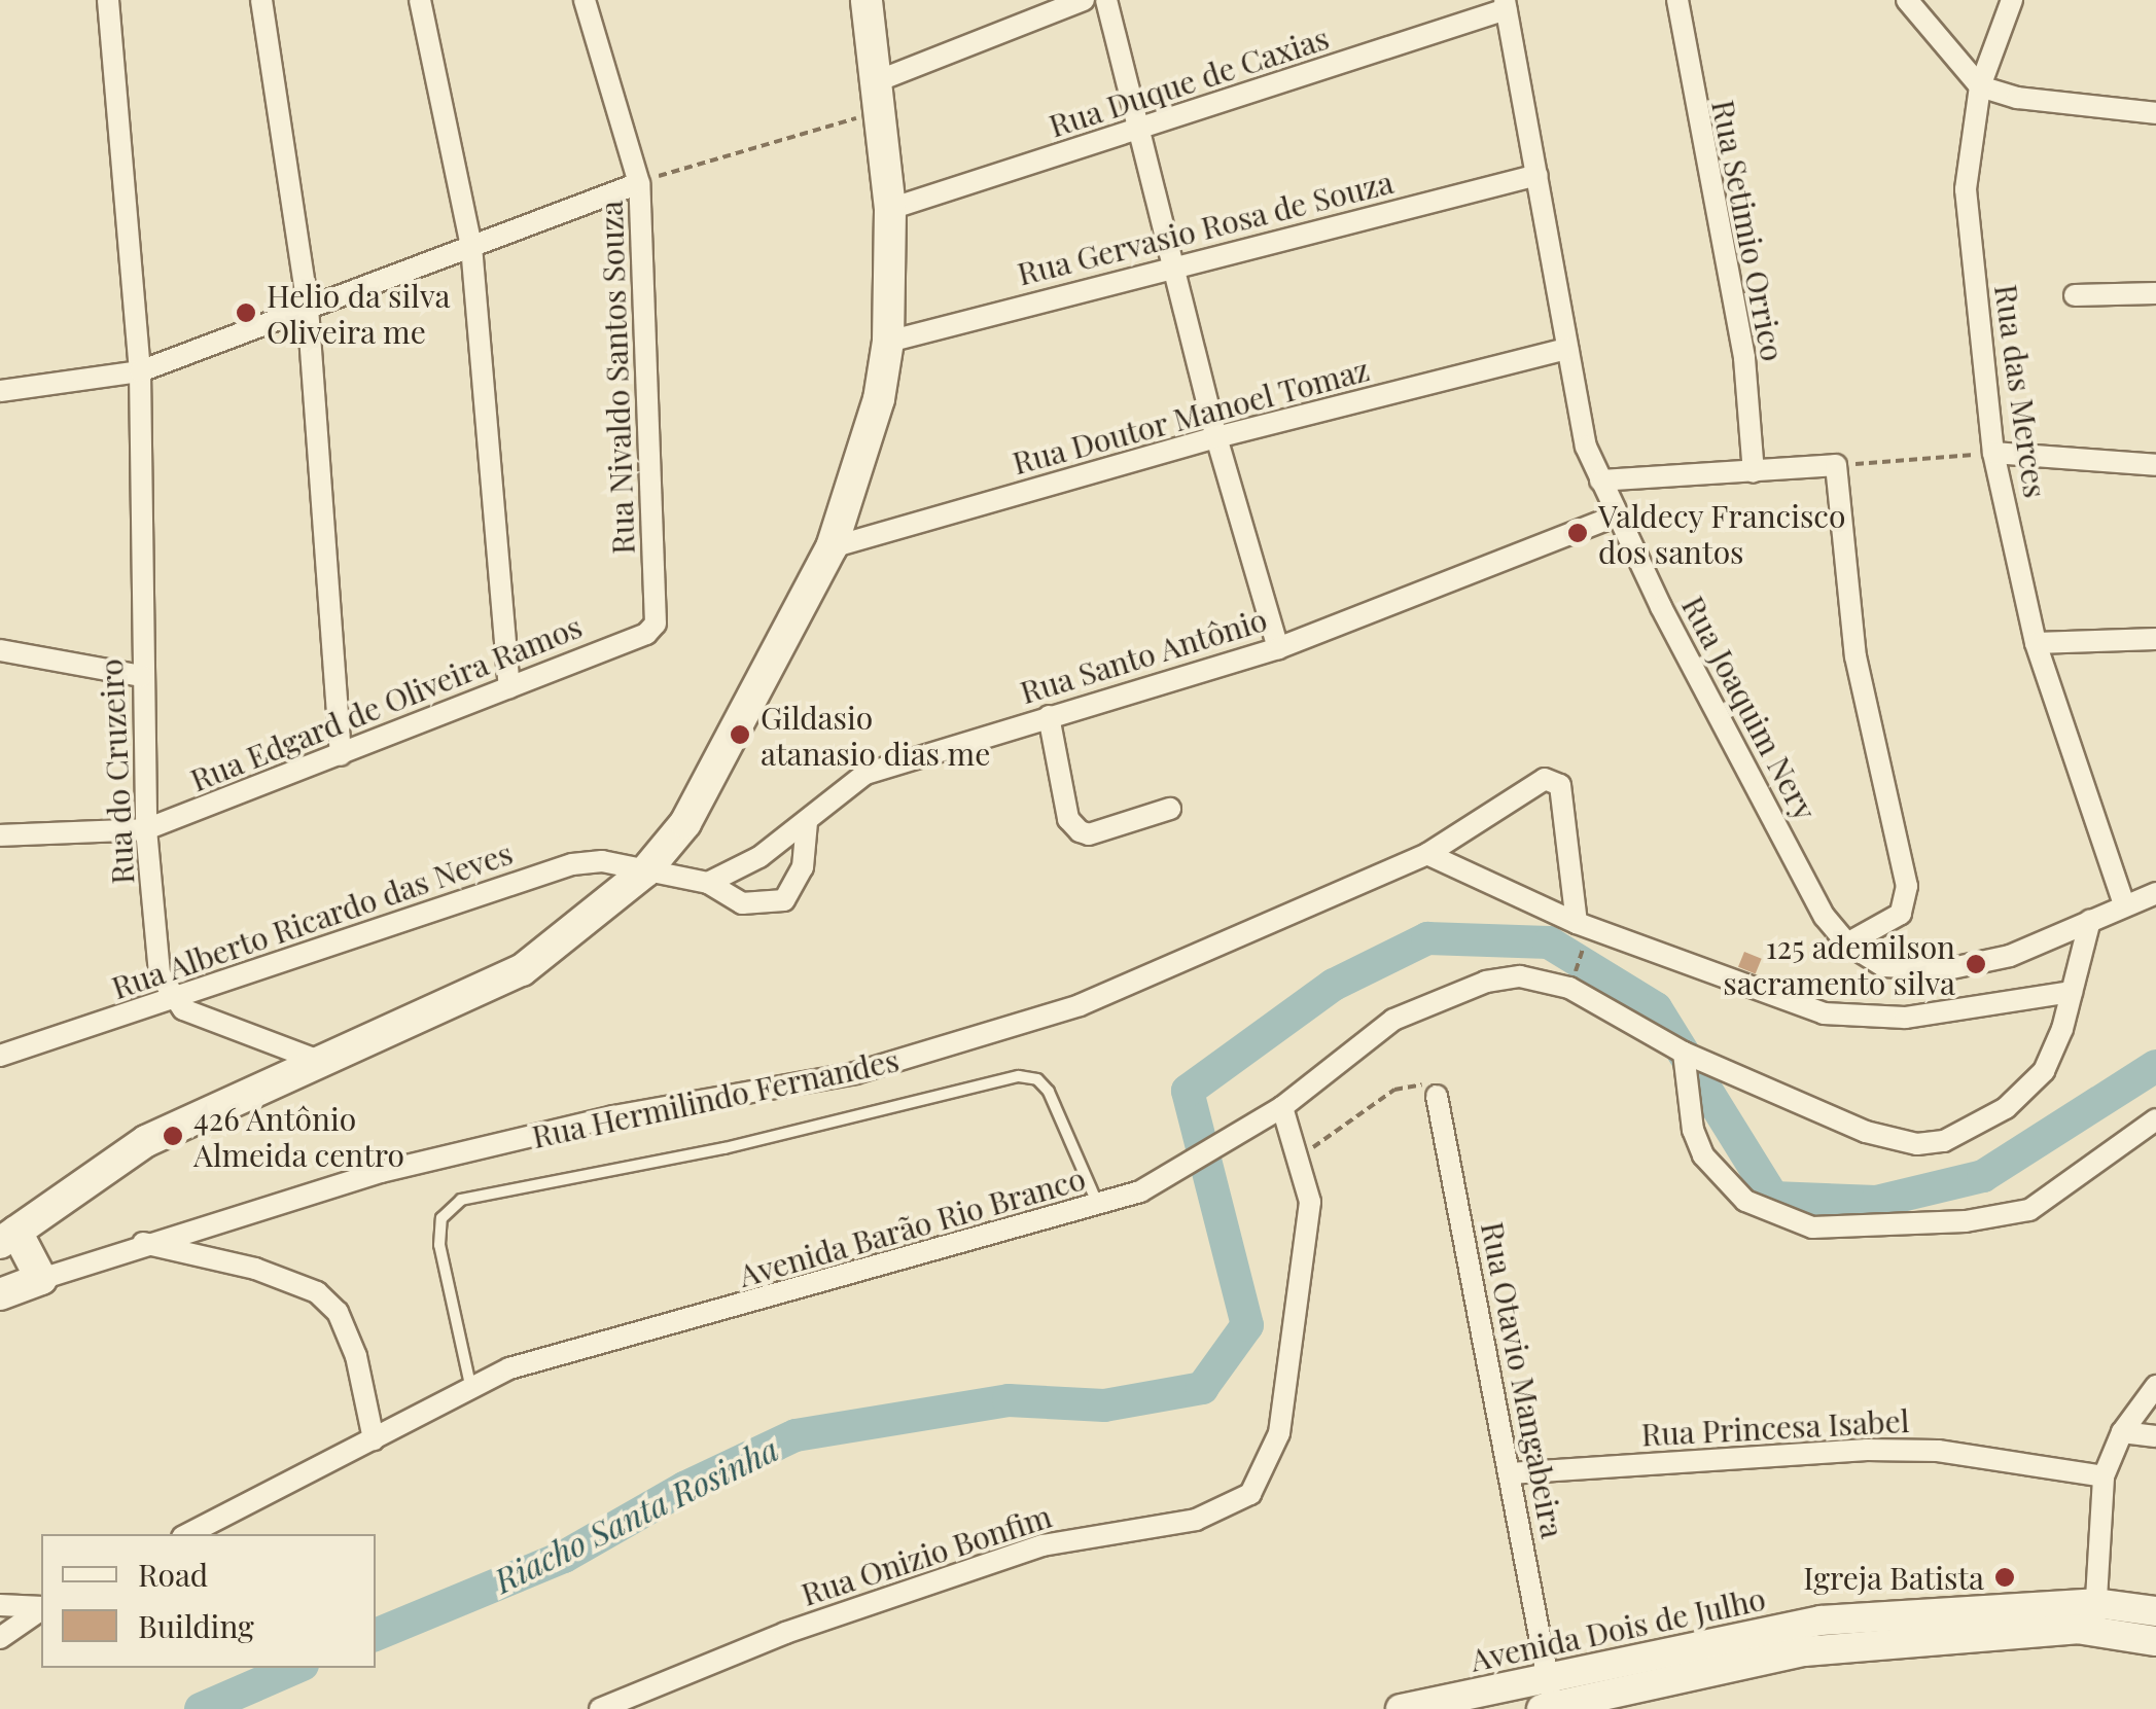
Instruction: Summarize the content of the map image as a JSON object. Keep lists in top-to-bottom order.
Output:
{
  "streets": {
    "main road": ["Rua Hermilindo Fernandes"],
    "street": [
      "Rua Duque de Caxias",
      "Rua Gervasio Rosa de Souza",
      "Rua Setimio Orrico",
      "Rua Nivaldo Santos Souza",
      "Rua das Merces",
      "Rua Doutor Manoel Tomaz",
      "Rua Santo Antônio",
      "Rua Edgard de Oliveira Ramos",
      "Rua Joaquim Nery",
      "Rua do Cruzeiro",
      "Rua Alberto Ricardo das Neves",
      "Avenida Barão Rio Branco",
      "Rua Otavio Mangabeira",
      "Rua Princesa Isabel",
      "Rua Onizio Bonfim",
      "Avenida Dois de Julho"
    ]
  },
  "crossings": [
    ["Rua Duque de Caxias", "Rua Joaquim Nery"],
    ["Rua Gervasio Rosa de Souza", "Rua Joaquim Nery"],
    ["Rua Nivaldo Santos Souza", "Rua Edgard de Oliveira Ramos"],
    ["Rua das Merces", "Rua Joaquim Nery"],
    ["Rua Doutor Manoel Tomaz", "Rua Joaquim Nery"],
    ["Rua Santo Antônio", "Rua Joaquim Nery"],
    ["Rua Edgard de Oliveira Ramos", "Rua do Cruzeiro"],
    ["Rua Joaquim Nery", "Avenida Barão Rio Branco"],
    ["Rua do Cruzeiro", "Rua Alberto Ricardo das Neves"],
    ["Avenida Barão Rio Branco", "Rua Onizio Bonfim"],
    ["Rua Otavio Mangabeira", "Rua Princesa Isabel"],
    ["Rua Otavio Mangabeira", "Avenida Dois de Julho"]
  ],
  "water": ["Riacho Santa Rosinha"],
  "places": [
    "Helio da silva Oliveira me",
    "Valdecy Francisco dos santos",
    "Gildasio atanasio dias me",
    "125 ademilson sacramento silva",
    "426 Antônio Almeida centro",
    "Igreja Batista"
  ],
  "legend": ["Road", "Building"]
}
